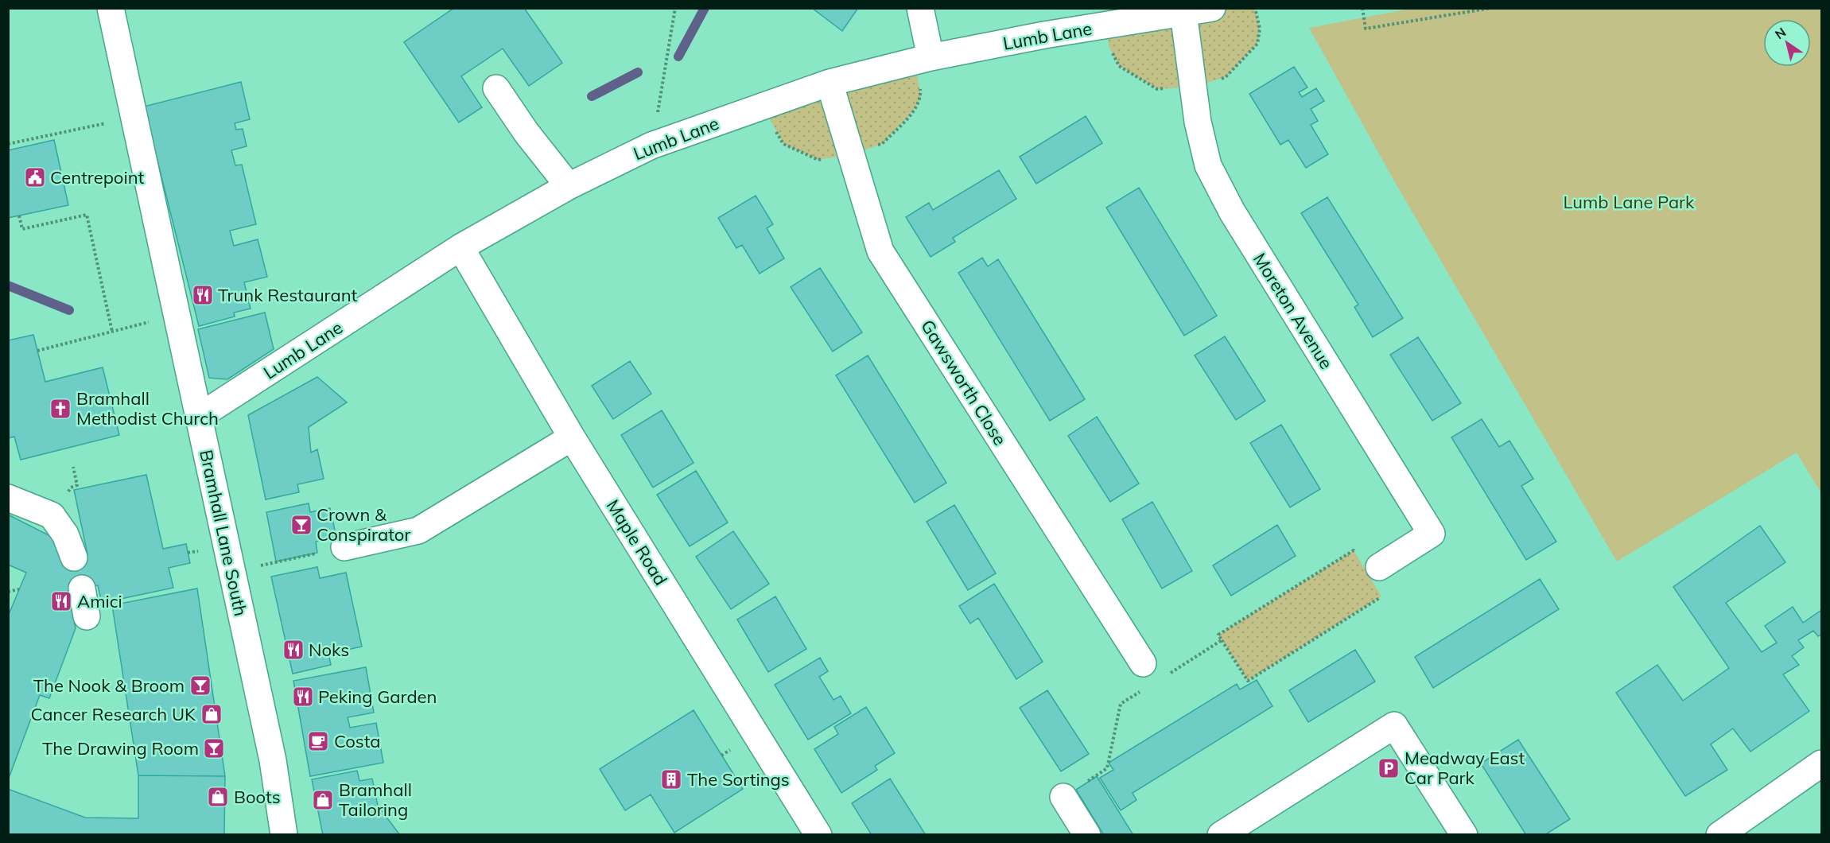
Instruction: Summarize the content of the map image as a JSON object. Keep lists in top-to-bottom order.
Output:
{
  "streets": {
    "street": [
      "Lumb Lane",
      "Moreton Avenue",
      "Gawsworth Close",
      "Bramhall Lane South",
      "Maple Road"
    ]
  },
  "crossings": [
    ["Lumb Lane", "Moreton Avenue"],
    ["Lumb Lane", "Gawsworth Close"],
    ["Lumb Lane", "Bramhall Lane South"],
    ["Lumb Lane", "Maple Road"]
  ],
  "parks": ["Lumb Lane Park"],
  "places": {
    "public building": ["Centrepoint"],
    "restaurant": [
      "Trunk Restaurant",
      "Amici",
      "Noks",
      "Peking Garden"
    ],
    "church": ["Bramhall Methodist Church"],
    "bar": ["Crown & Conspirator", "The Nook & Broom", "The Drawing Room"],
    "shop": ["Cancer Research UK", "Boots", "Bramhall Tailoring"],
    "cafe": ["Costa"],
    "parking": ["Meadway East Car Park"],
    "building": ["The Sortings"]
  },
  "north": "top left"
}
